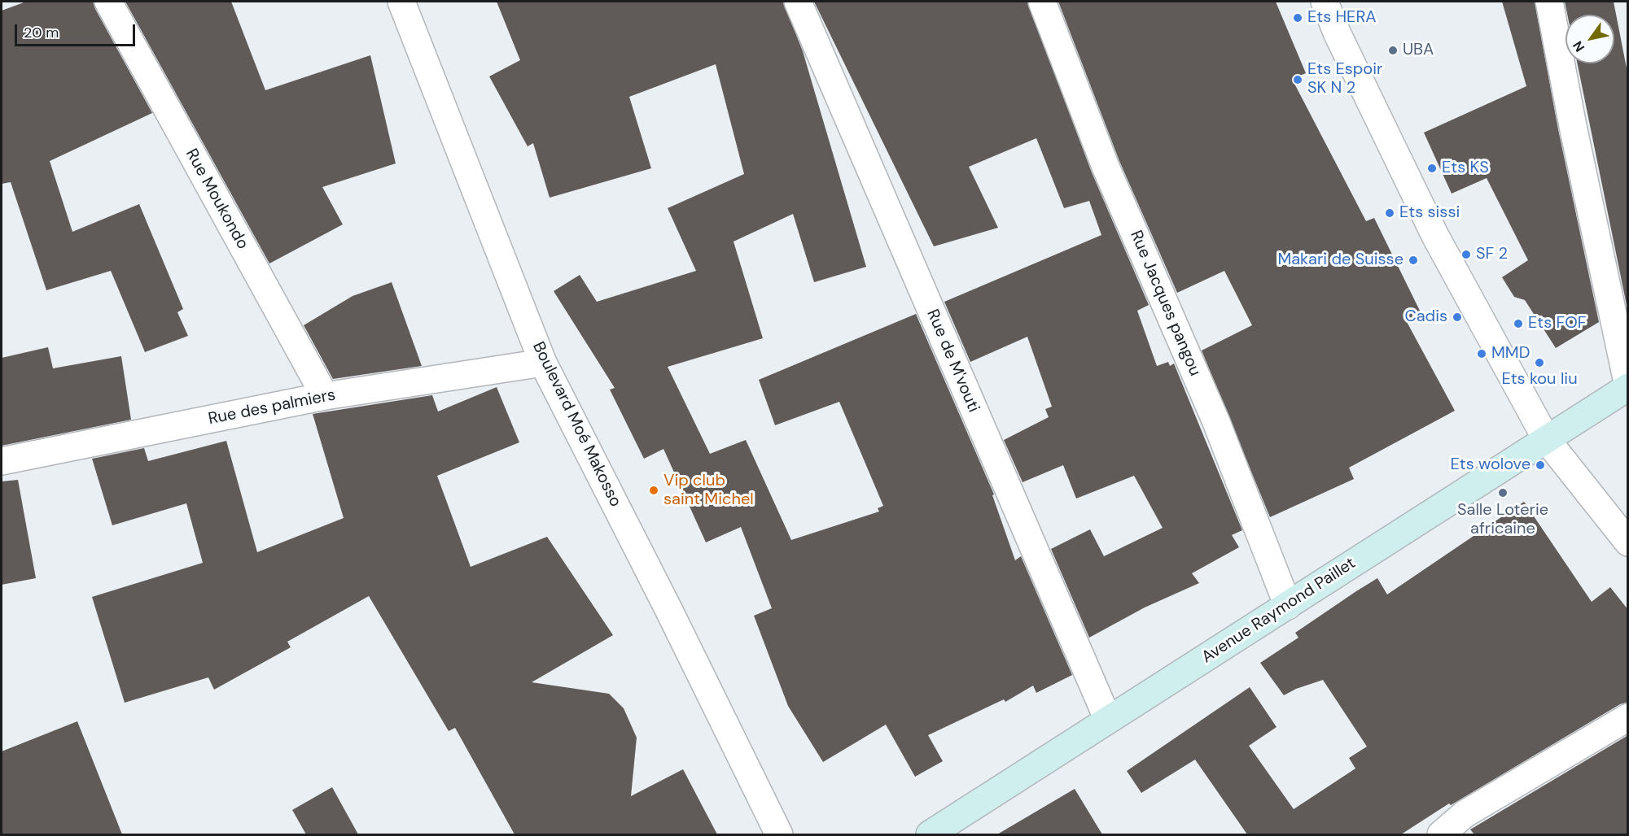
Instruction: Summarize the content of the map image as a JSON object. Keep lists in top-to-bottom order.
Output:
{
  "streets": {
    "main road": ["Avenue Raymond Paillet"],
    "street": [
      "Rue Moukondo",
      "Rue Jacques pangou",
      "Rue de M'vouti",
      "Rue des palmiers",
      "Boulevard Moé Makosso"
    ]
  },
  "crossings": [
    ["Rue Moukondo", "Rue des palmiers"],
    ["Rue Jacques pangou", "Avenue Raymond Paillet"],
    ["Rue de M'vouti", "Avenue Raymond Paillet"],
    ["Rue des palmiers", "Boulevard Moé Makosso"]
  ],
  "places": [
    "Ets HERA",
    "UBA",
    "Ets Espoir SK N 2",
    "Ets KS",
    "Ets sissi",
    "SF 2",
    "Makari de Suisse",
    "Cadis",
    "Ets FOF",
    "MMD",
    "Ets kou liu",
    "Ets wolove",
    "Vip club saint Michel",
    "Salle Loterie africaine"
  ],
  "scale_bar": "20 m",
  "north": "bottom left"
}
